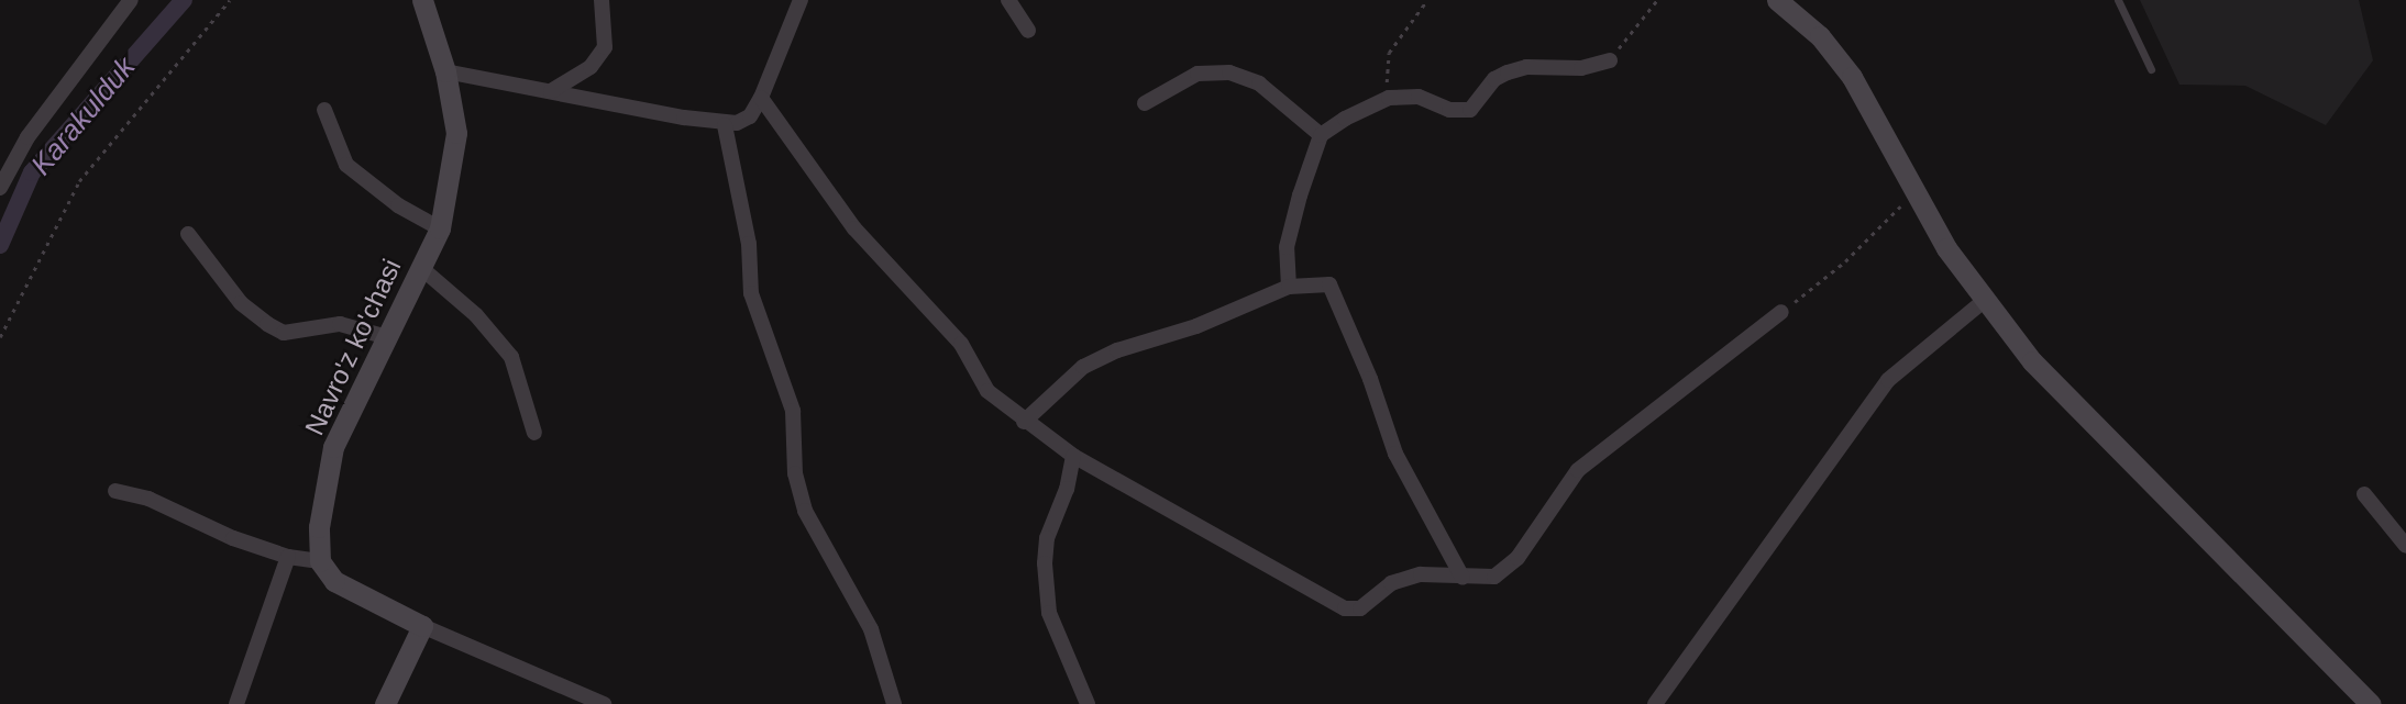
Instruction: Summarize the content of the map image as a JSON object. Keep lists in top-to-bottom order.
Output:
{
  "streets": {
    "main road": ["Navro'z ko'chasi"]
  },
  "water": ["Karakulduk"]
}
